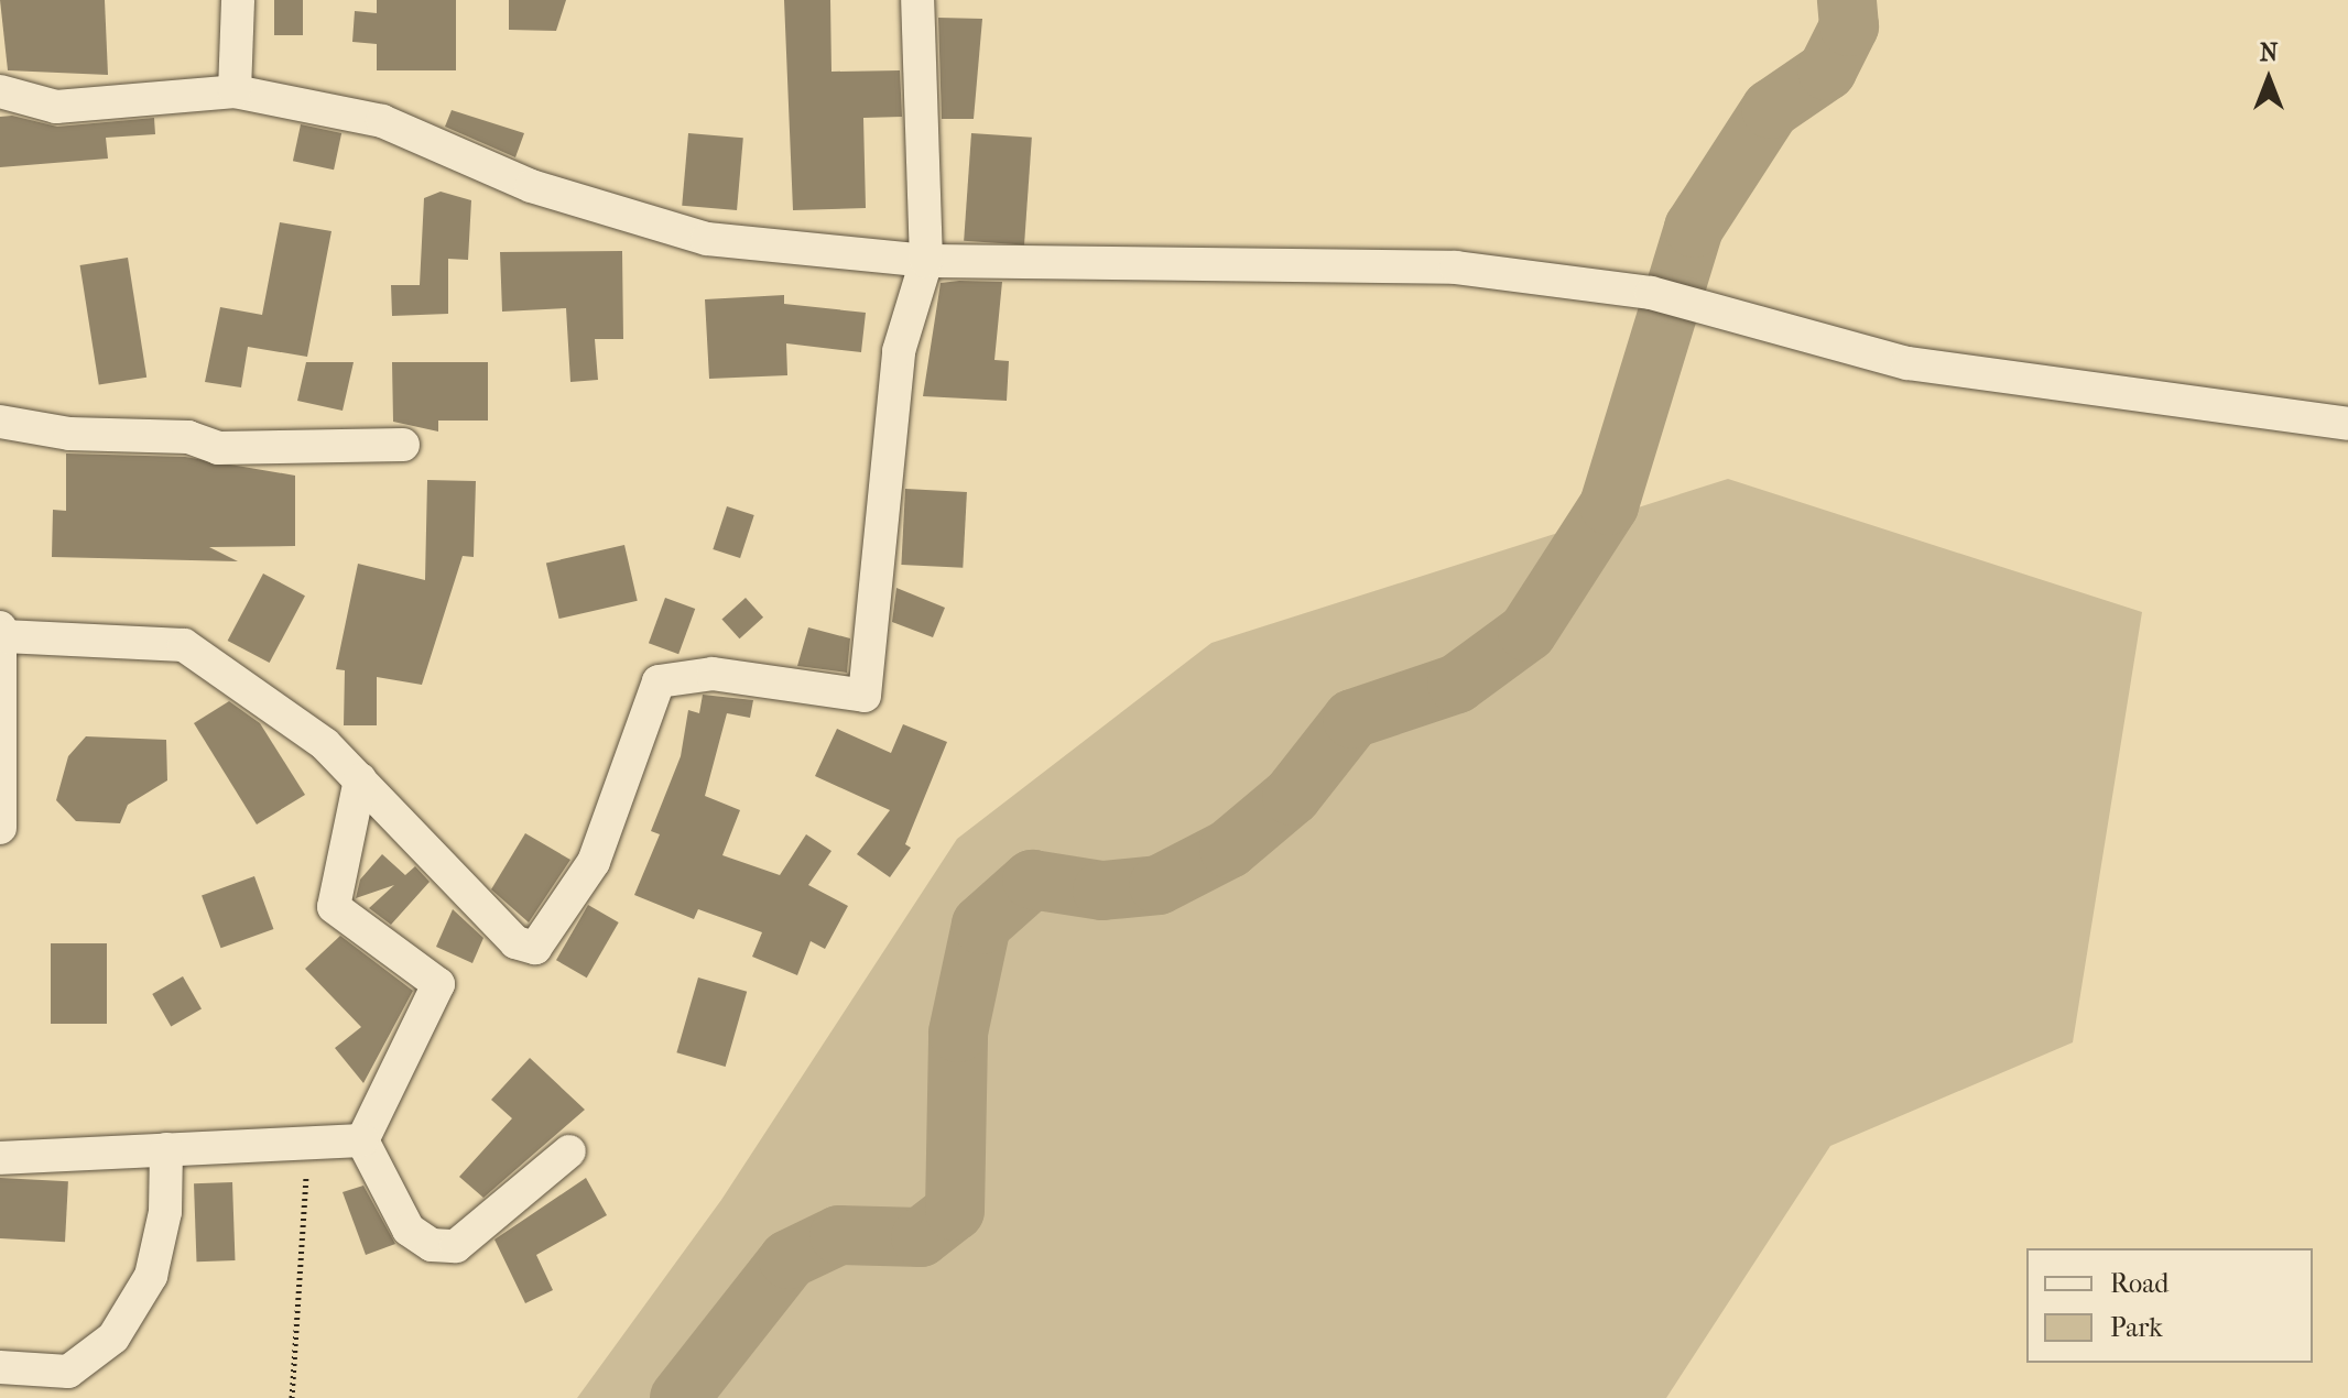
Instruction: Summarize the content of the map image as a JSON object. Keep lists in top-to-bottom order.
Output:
{
  "legend": ["Road", "Park"],
  "north": "top"
}
